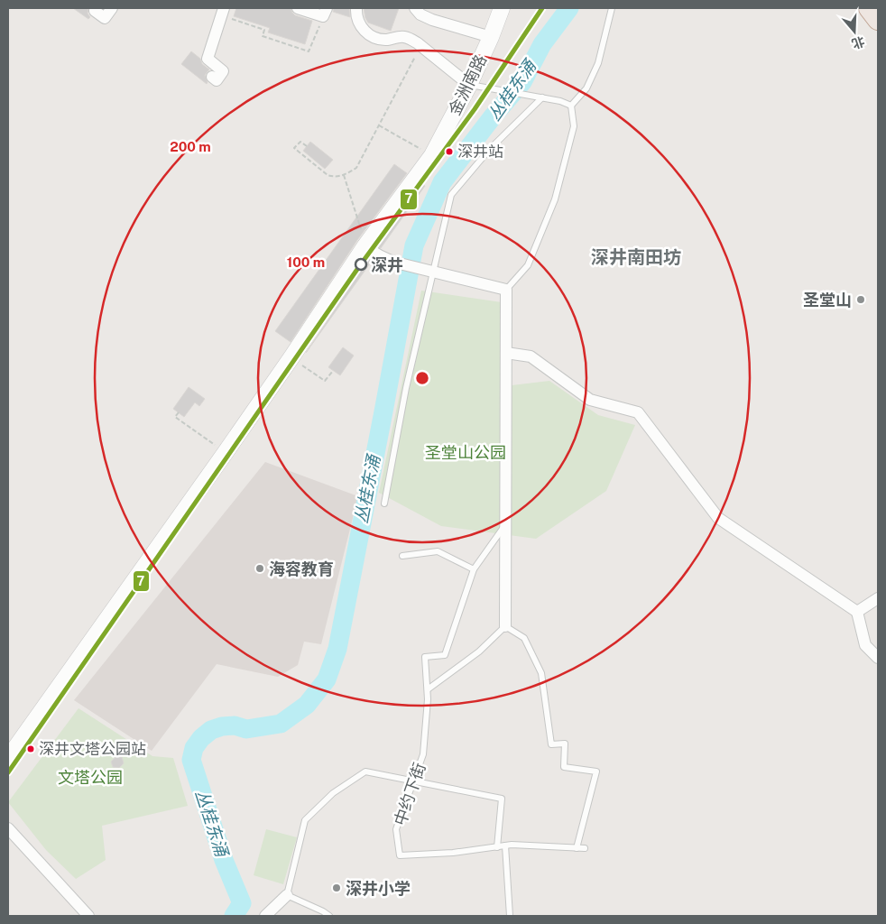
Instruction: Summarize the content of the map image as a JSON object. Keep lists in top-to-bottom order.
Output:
{
  "streets": {
    "main road": ["金洲南路"],
    "lane": ["中约下街"]
  },
  "districts": ["深井南田坊"],
  "water": ["丛桂东涌"],
  "parks": ["圣堂山公园", "文塔公园"],
  "places": [
    "深井站",
    "深井",
    "圣堂山",
    "海容教育",
    "深井文塔公园站",
    "深井小学"
  ],
  "lines": ["transit line 7"],
  "north": "bottom",
  "rings": ["200 m", "100 m"]
}
